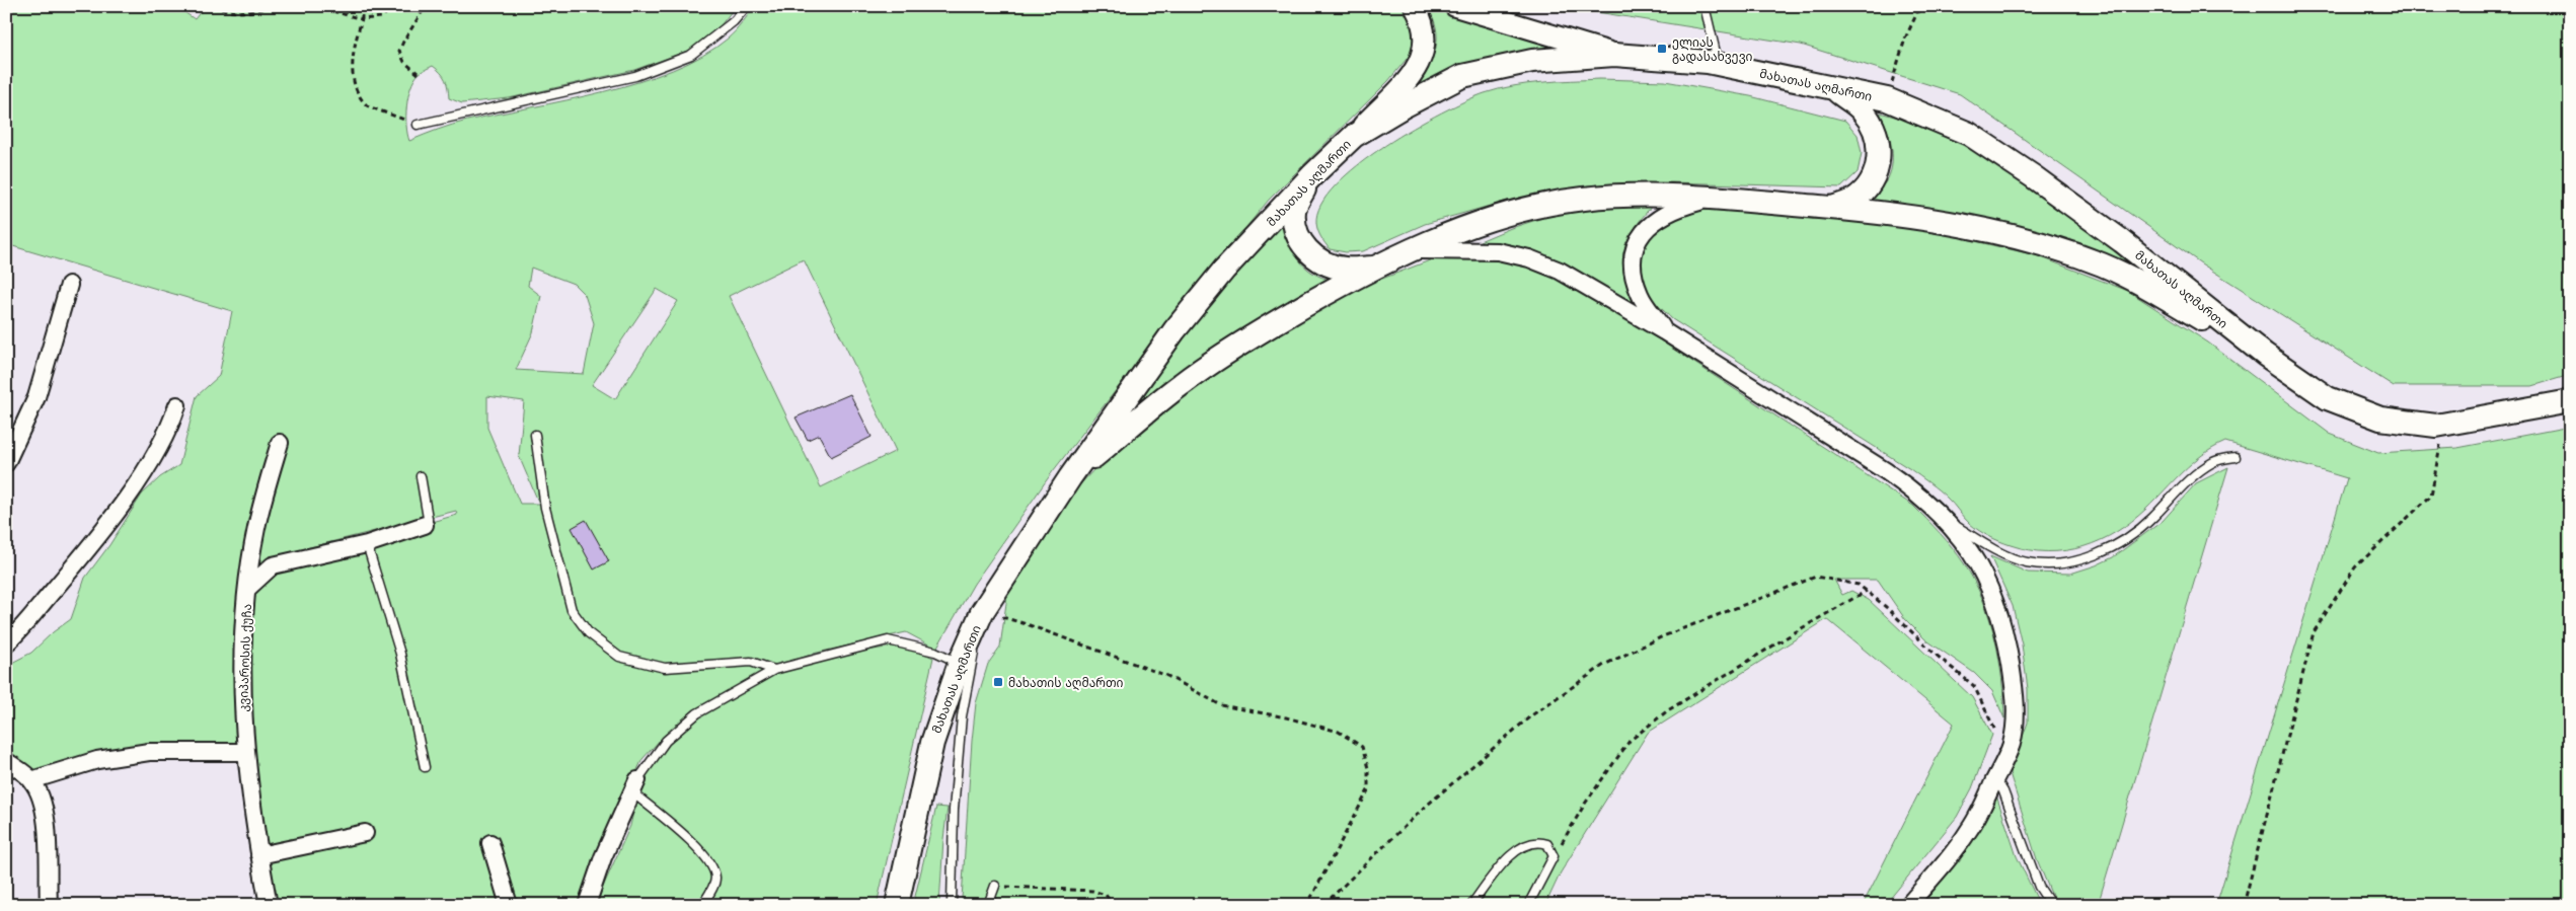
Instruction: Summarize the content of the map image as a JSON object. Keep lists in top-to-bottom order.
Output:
{
  "streets": {
    "main road": ["მახათას აღმართი"],
    "street": ["კვიპაროსის ქუჩა"]
  },
  "places": {
    "transit": ["ელიას გადასახვევი", "მახათის აღმართი"]
  }
}
